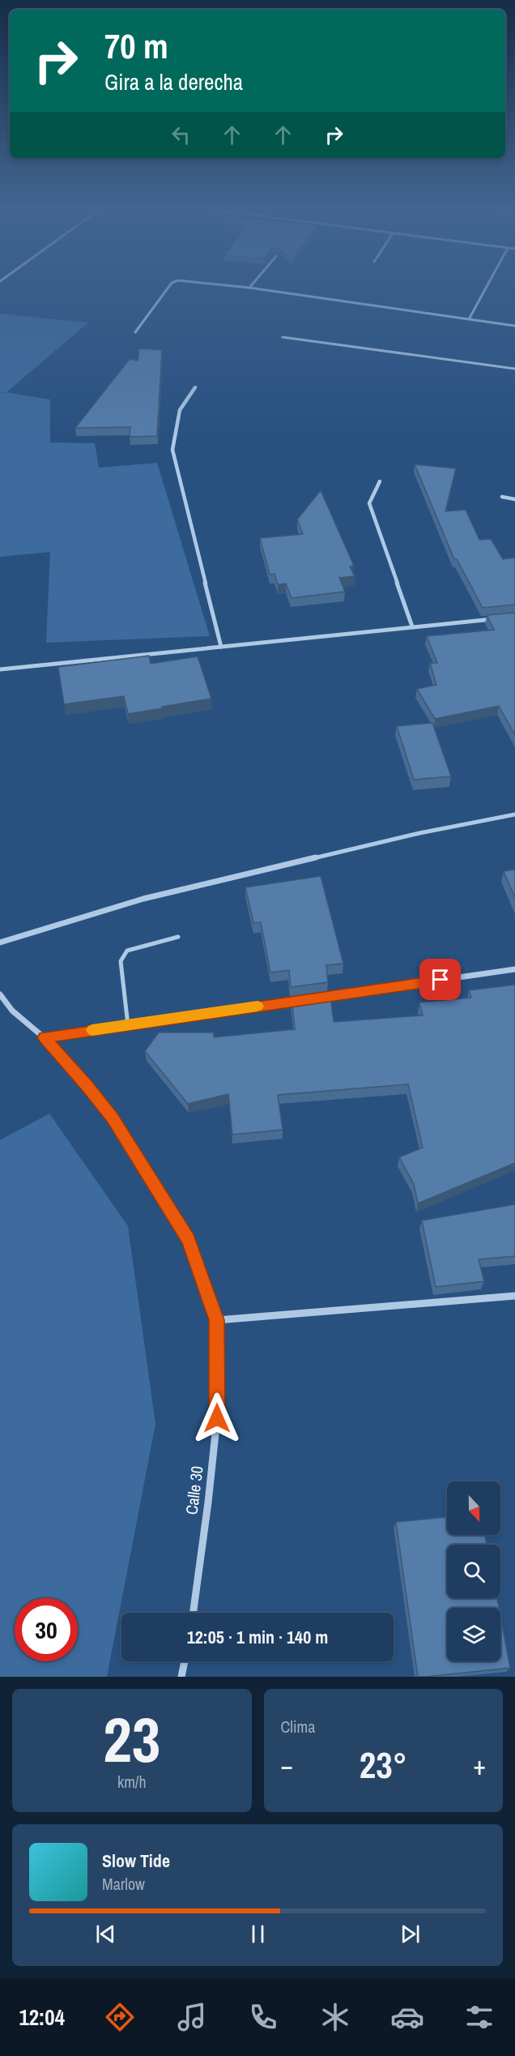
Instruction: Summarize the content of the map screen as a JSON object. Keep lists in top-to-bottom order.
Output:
{
  "streets": {
    "street": ["Calle 30"]
  },
  "north": "bottom",
  "page": {
    "turn": ["70 m", "Gira a la derecha"],
    "limit": "30",
    "trip": "12:05 · 1 min · 140 m",
    "tile": [
      ["23", "km/h"],
      "Clima"
    ],
    "heat": ["−", "23°", "+"],
    "song": ["Slow Tide", "Marlow"],
    "tabs": "12:04"
  }
}
